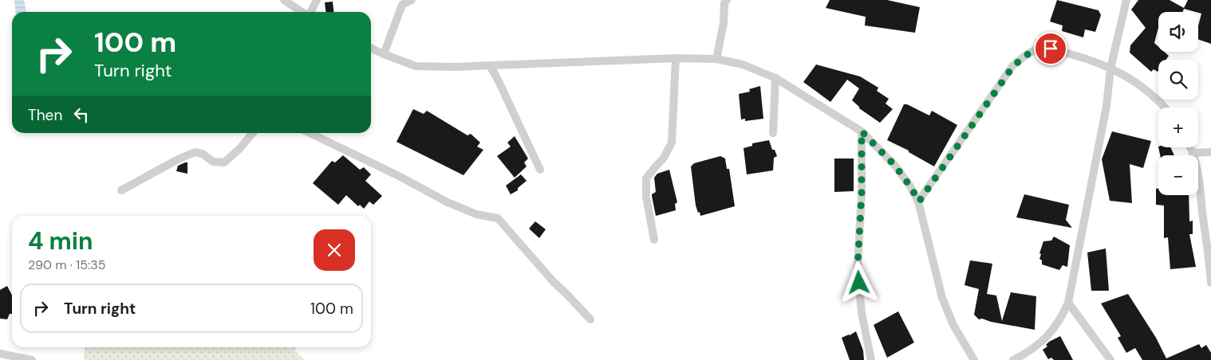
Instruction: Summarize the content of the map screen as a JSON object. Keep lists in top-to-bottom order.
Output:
{
  "page": {
    "map_buttons": ["+", "−"],
    "turn": ["100 m", "Turn right"],
    "then": "Then",
    "heading": ["4 min", "290 m · 15:35"],
    "list": [
      {
        "name": "Turn right",
        "value": "100 m"
      }
    ]
  }
}
